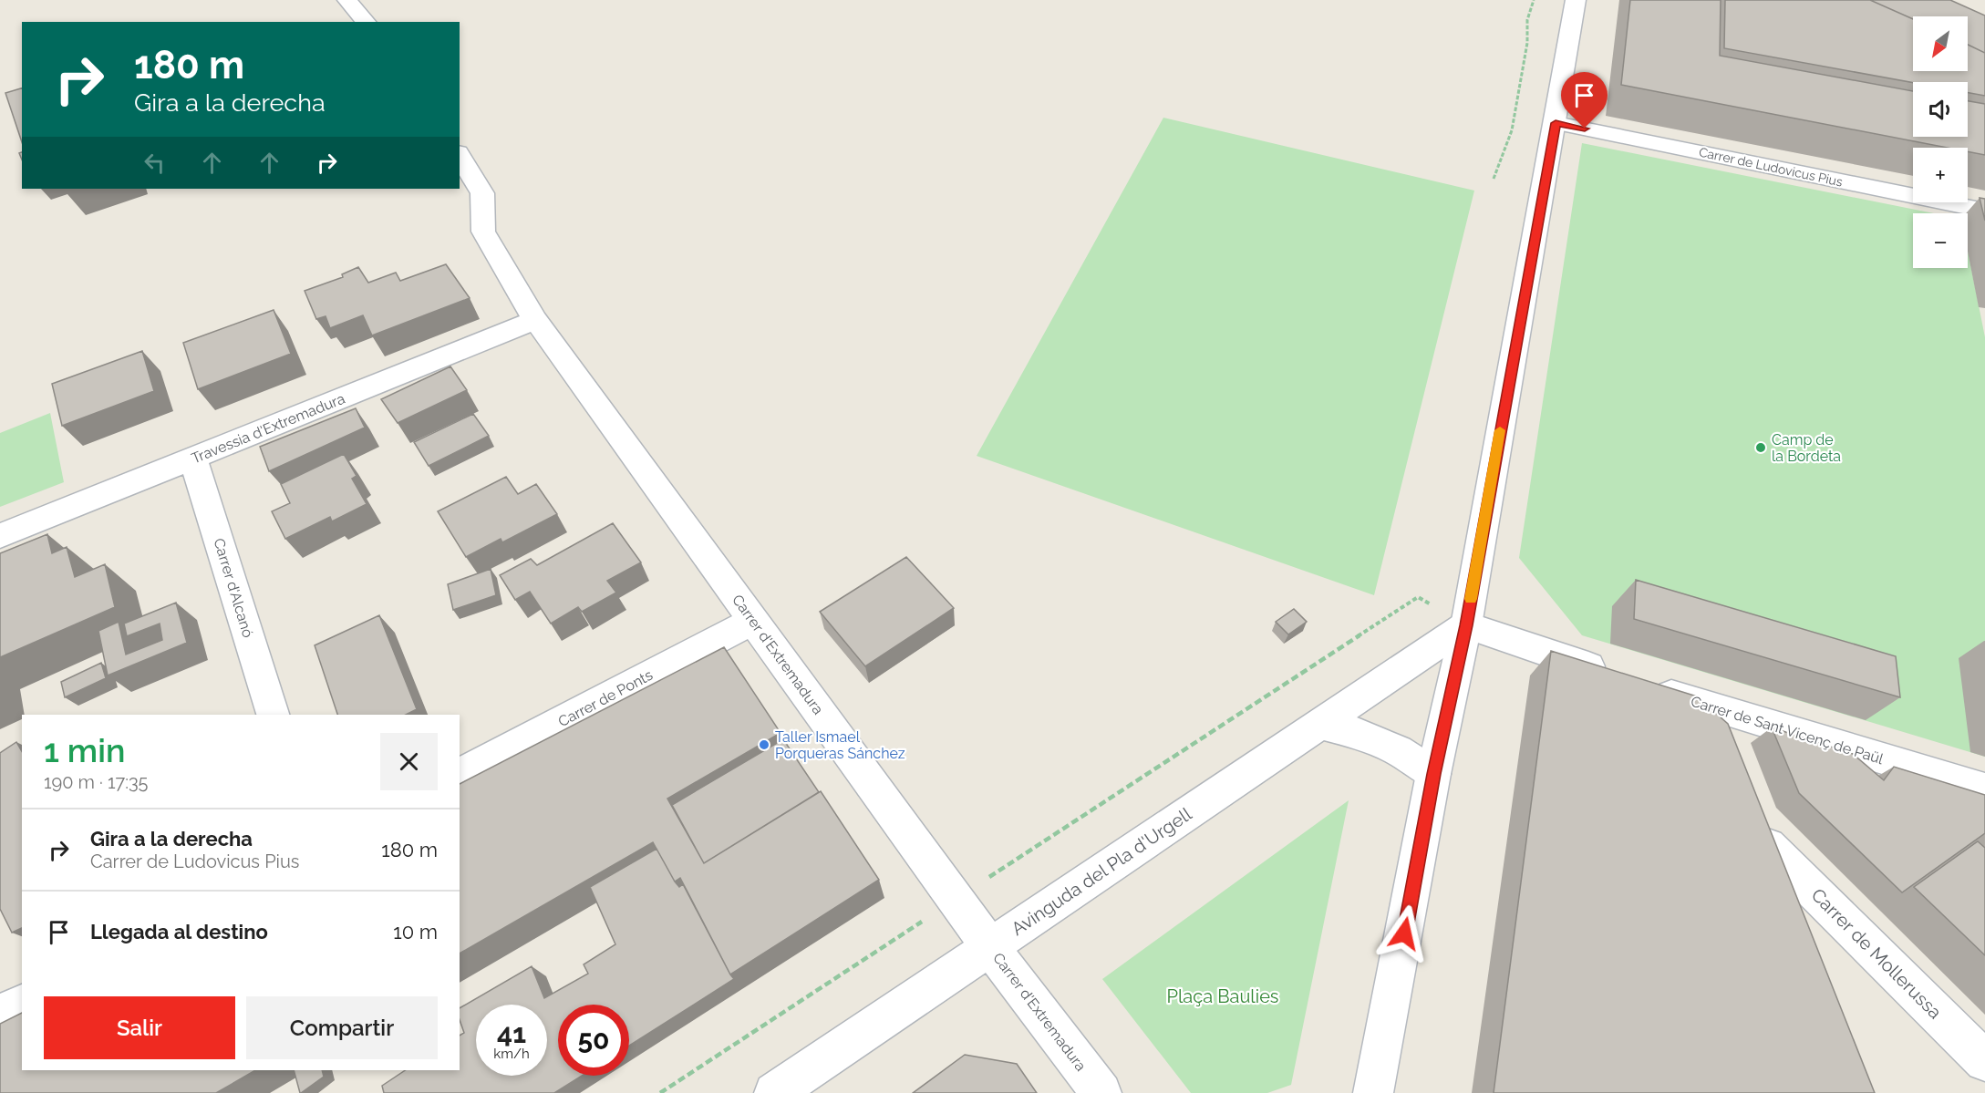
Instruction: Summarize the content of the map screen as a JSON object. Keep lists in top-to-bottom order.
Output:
{
  "streets": {
    "street": [
      "Carrer de Ludovicus Pius",
      "Travessia d'Extremadura",
      "Carrer d'Alcanó",
      "Carrer d'Extremadura",
      "Carrer de Ponts",
      "Carrer de Sant Vicenç de Paül",
      "Avinguda del Pla d'Urgell",
      "Carrer de Mollerussa"
    ]
  },
  "crossings": [
    ["Travessia d'Extremadura", "Carrer d'Alcanó"],
    ["Travessia d'Extremadura", "Carrer d'Extremadura"],
    ["Carrer d'Extremadura", "Carrer de Ponts"],
    ["Carrer d'Extremadura", "Avinguda del Pla d'Urgell"]
  ],
  "parks": ["Plaça Baulies"],
  "places": ["Camp de la Bordeta", "Taller Ismael Porqueras Sánchez"],
  "north": "bottom left",
  "page": {
    "map_buttons": ["+", "−"],
    "turn": ["180 m", "Gira a la derecha"],
    "heading": ["1 min", "190 m · 17:35"],
    "list": [
      {
        "name": "Gira a la derecha",
        "note": "Carrer de Ludovicus Pius",
        "value": "180 m"
      },
      {
        "name": "Llegada al destino",
        "value": "10 m"
      }
    ],
    "buttons": ["Salir", "Compartir"],
    "speed": "41 km/h",
    "limit": "50"
  }
}
